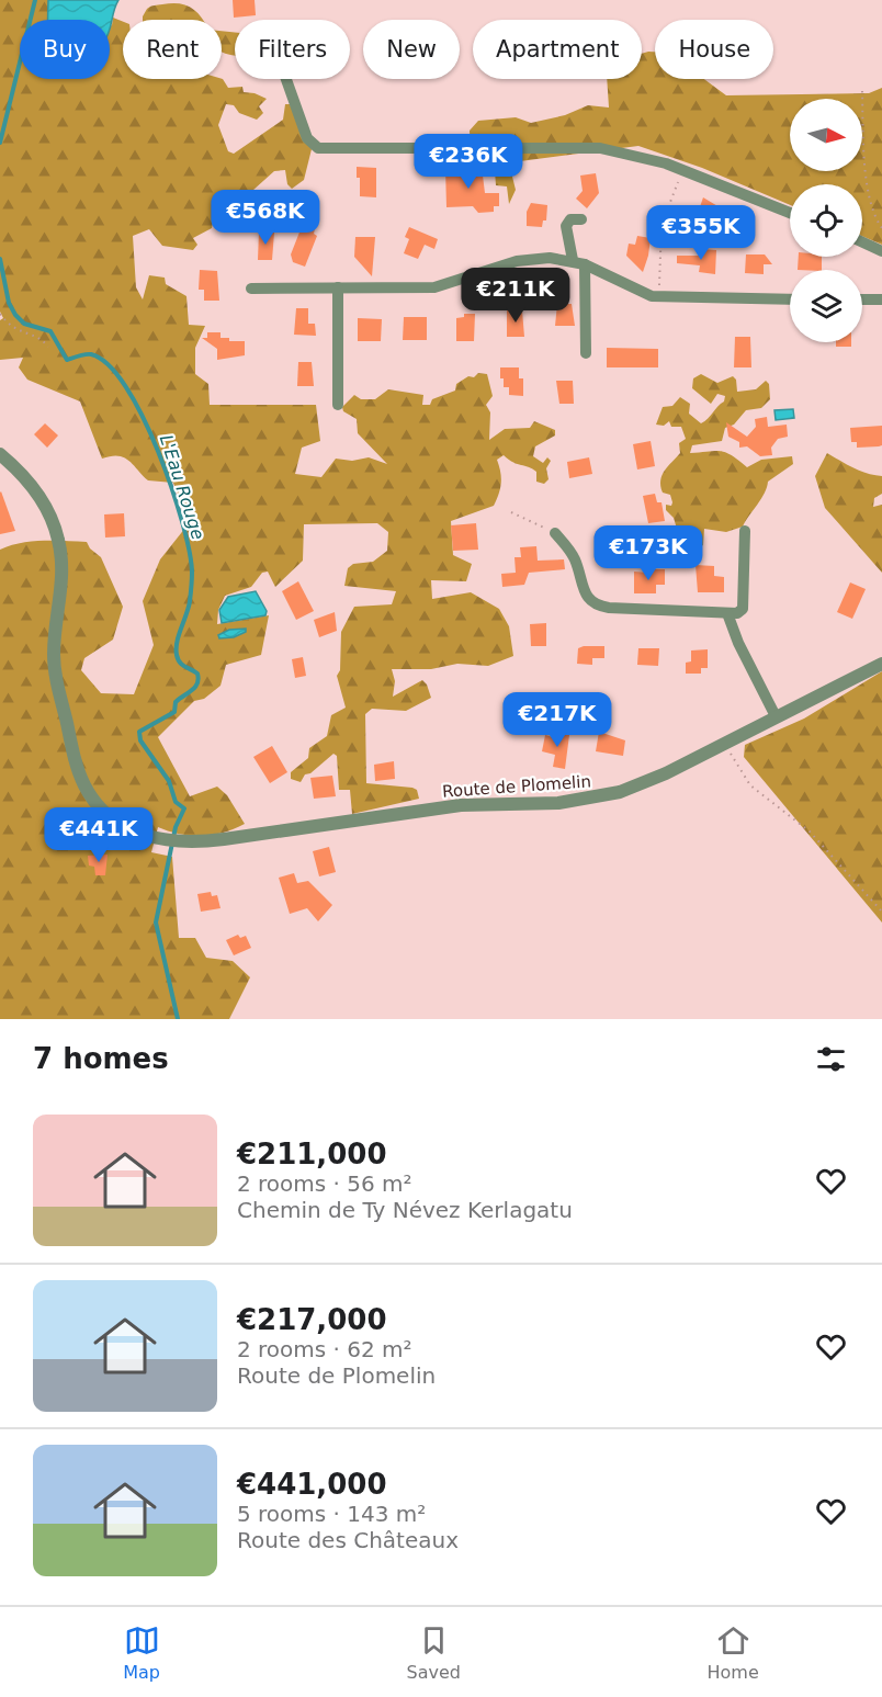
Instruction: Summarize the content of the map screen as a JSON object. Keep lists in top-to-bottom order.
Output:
{
  "streets": {
    "street": ["Route de Plomelin"]
  },
  "water": ["L'Eau Rouge"],
  "north": "right",
  "page": {
    "chip": [
      "Buy",
      "Rent",
      "Filters",
      "New",
      "Apartment",
      "House"
    ],
    "price": [
      "€236K",
      "€568K",
      "€355K",
      "€211K",
      "€173K",
      "€217K",
      "€441K"
    ],
    "heading": "7 homes",
    "list": [
      {
        "name": "€211,000",
        "note": "2 rooms · 56 m² · Chemin de Ty Névez Kerlagatu"
      },
      {
        "name": "€217,000",
        "note": "2 rooms · 62 m² · Route de Plomelin"
      },
      {
        "name": "€441,000",
        "note": "5 rooms · 143 m² · Route des Châteaux"
      }
    ],
    "tabs": ["Map", "Saved", "Home"]
  }
}
